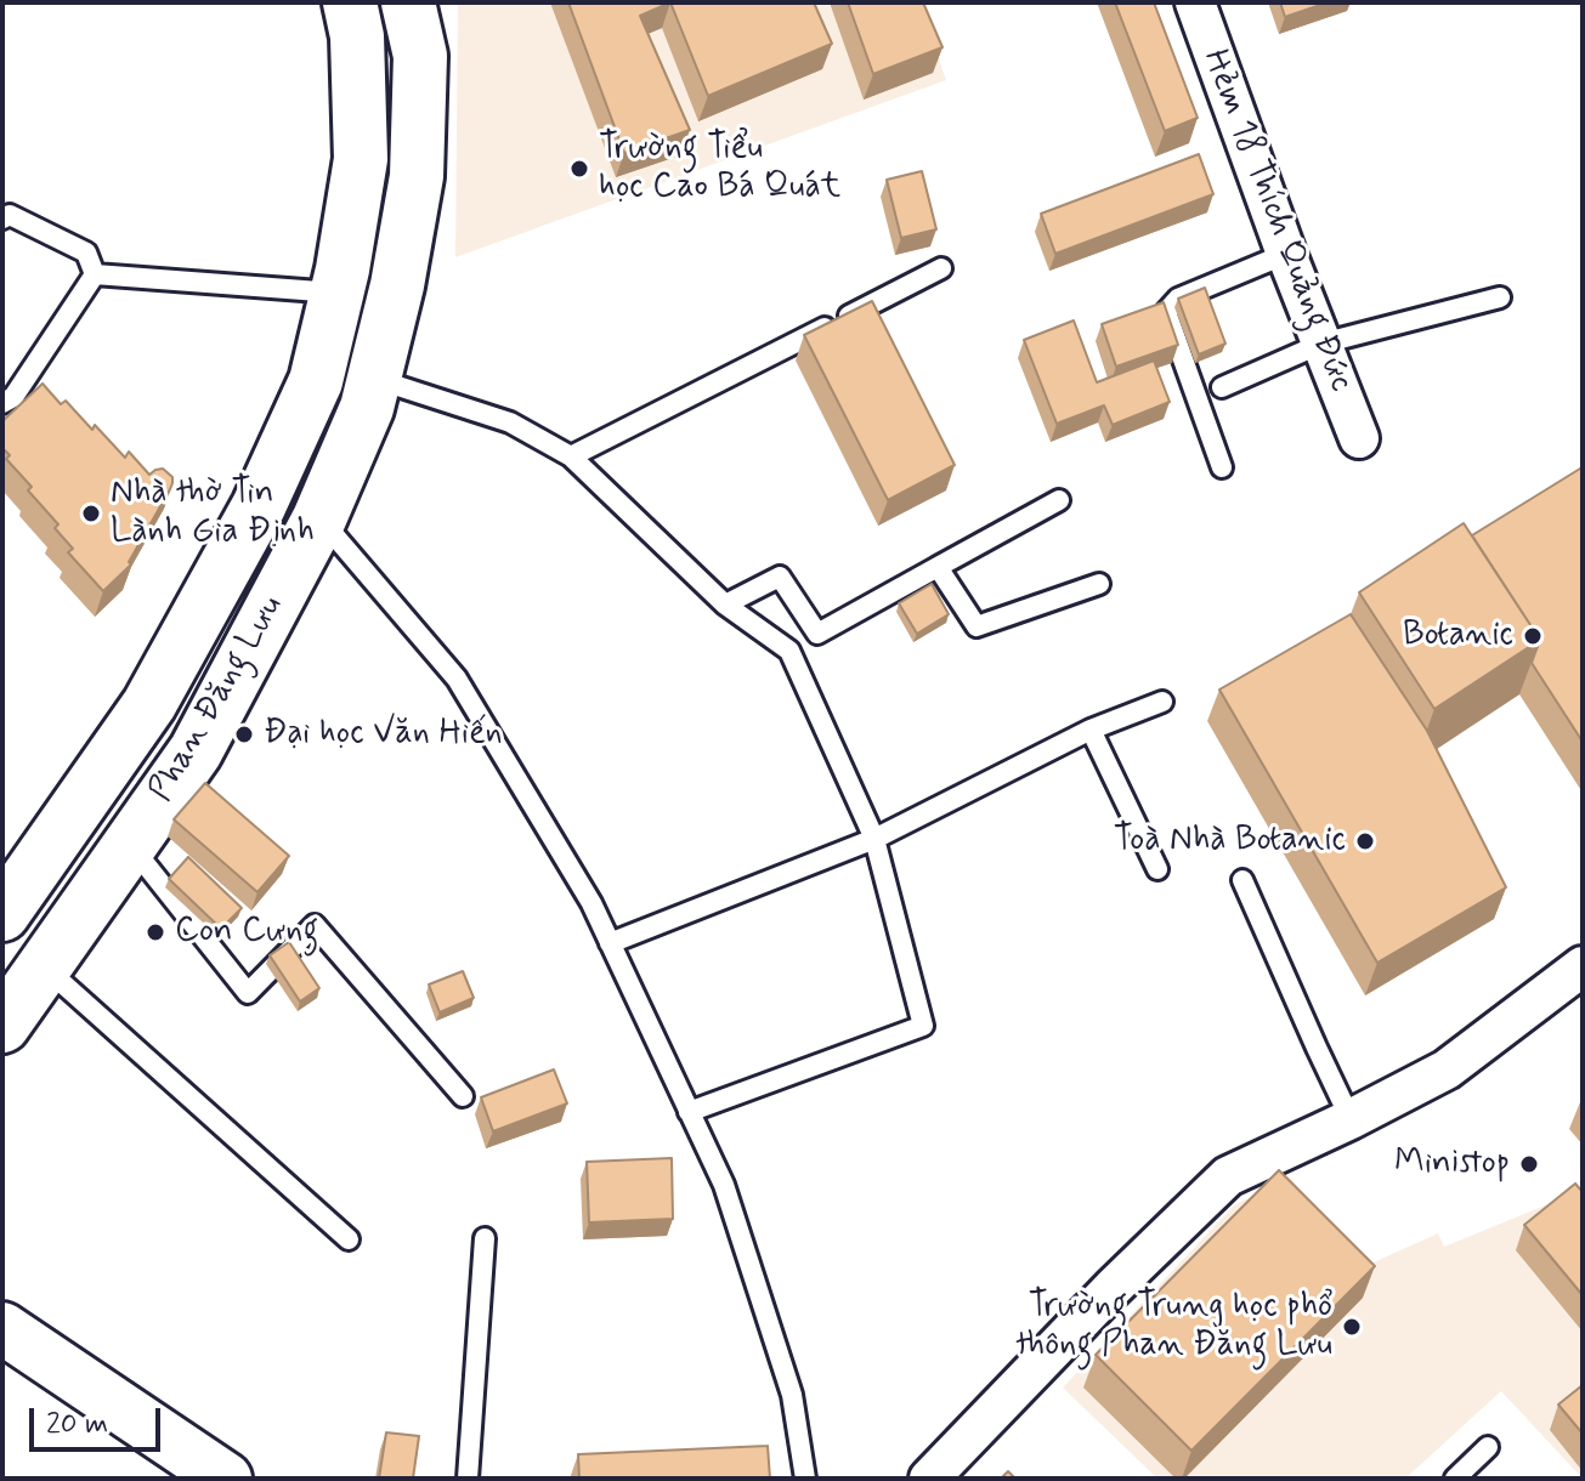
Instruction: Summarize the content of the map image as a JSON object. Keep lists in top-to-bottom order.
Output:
{
  "streets": {
    "main road": ["Phan Đăng Lưu"],
    "street": ["Hẻm 18 Thích Quảng Đức"]
  },
  "places": [
    "Trường Tiểu học Cao Bá Quát",
    "Nhà thờ Tin Lành Gia Định",
    "Botanic",
    "Đại học Văn Hiến",
    "Toà Nhà Botanic",
    "Con Cưng",
    "Ministop",
    "Trường Trung học phổ thông Phan Đăng Lưu"
  ],
  "scale_bar": "20 m"
}
